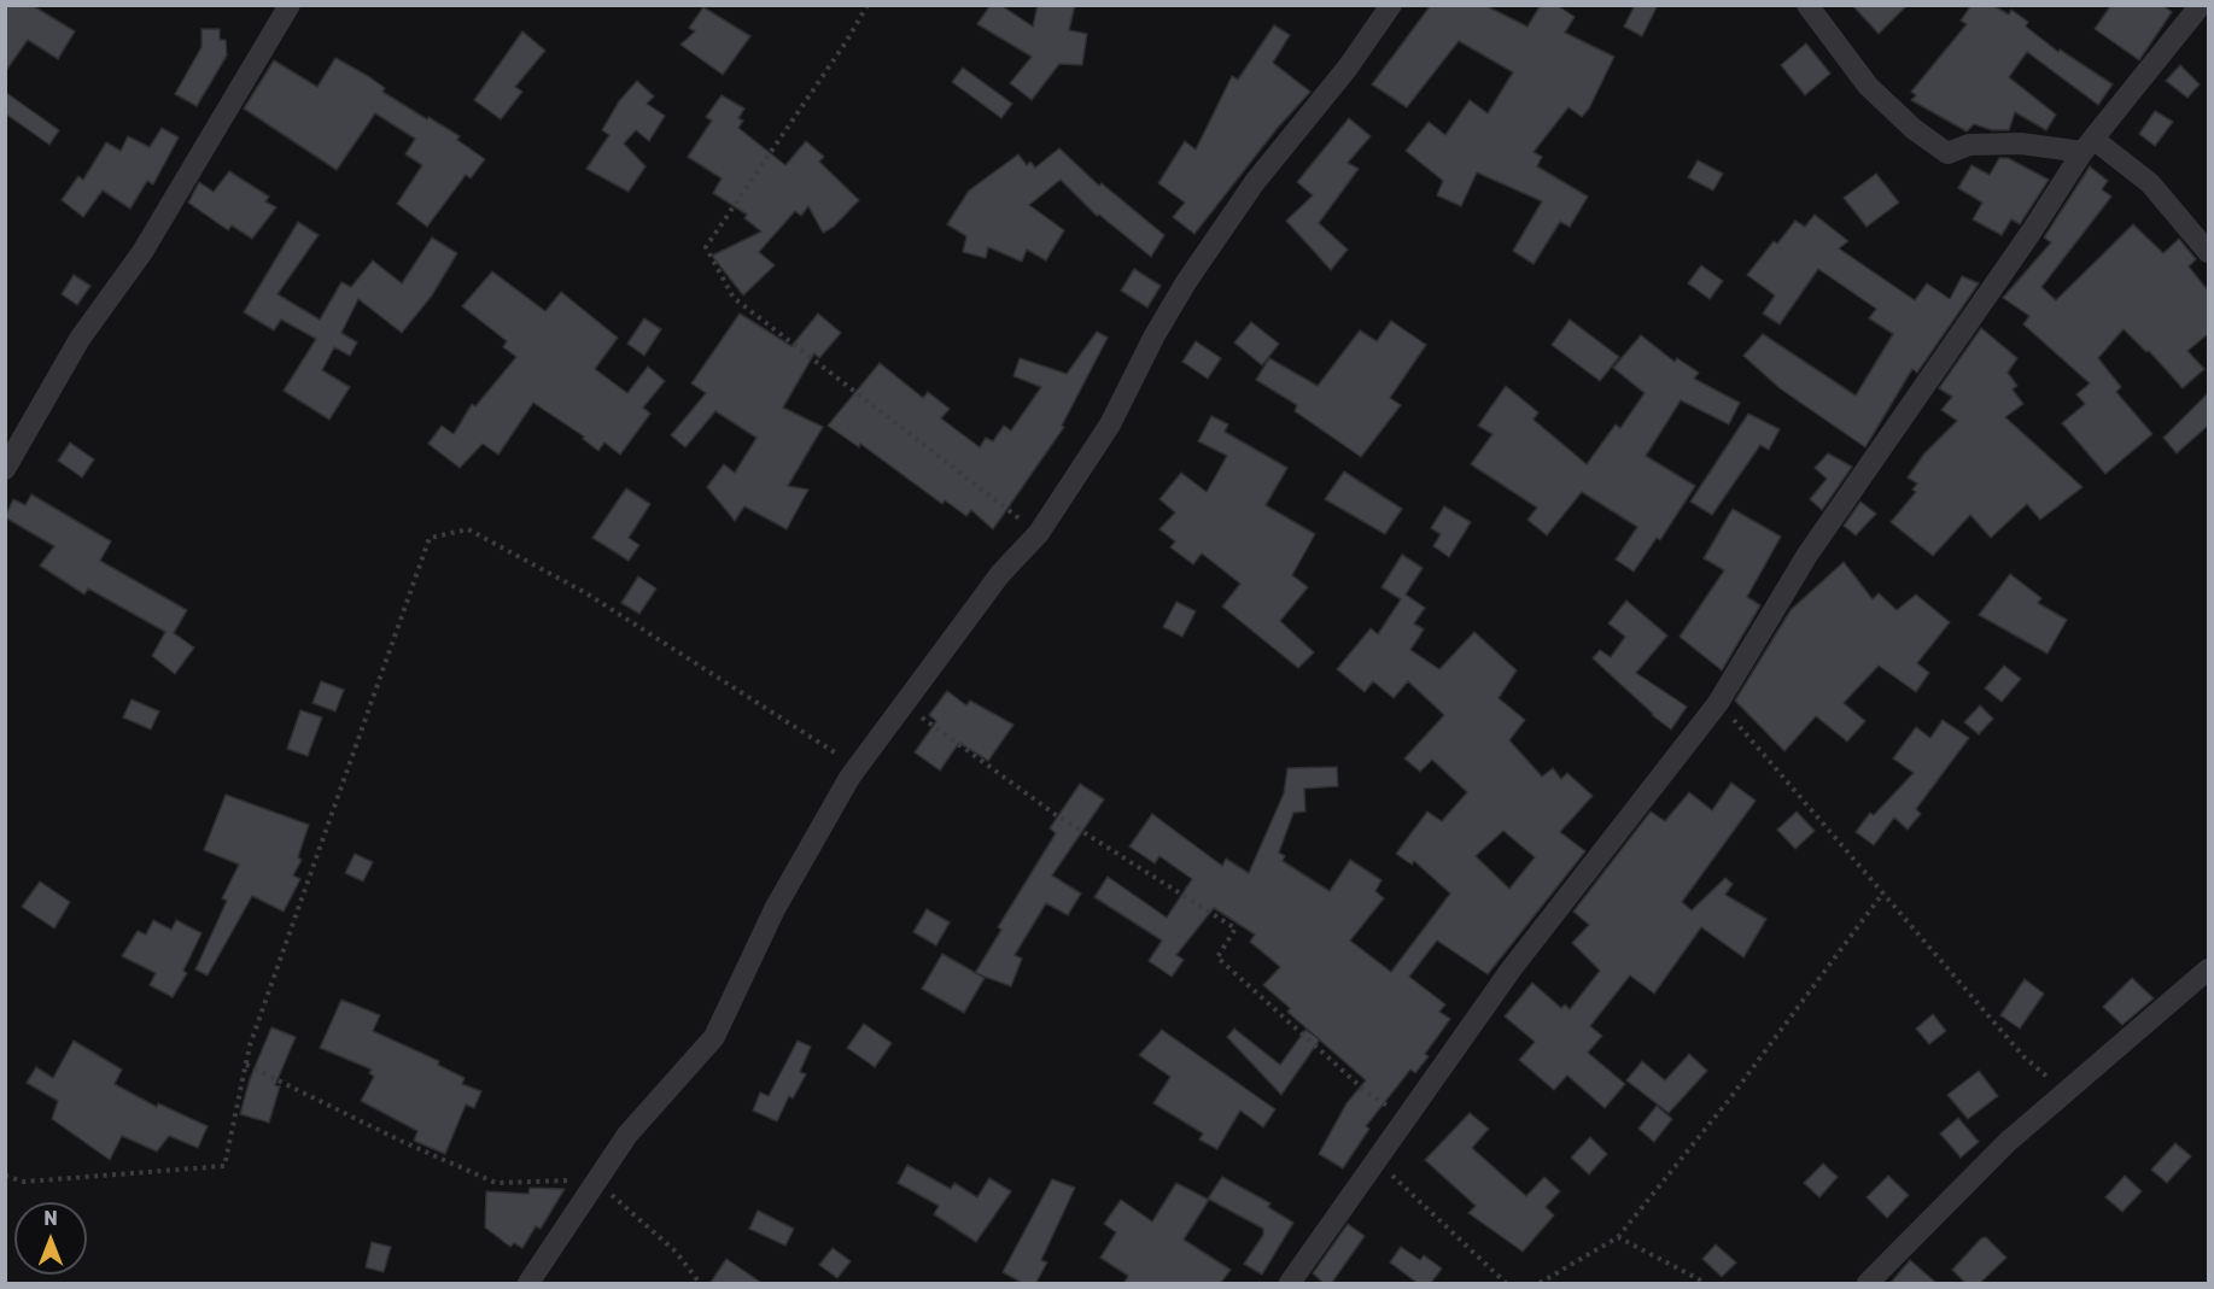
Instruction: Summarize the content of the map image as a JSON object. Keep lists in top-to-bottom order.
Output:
{
  "north": "top"
}
